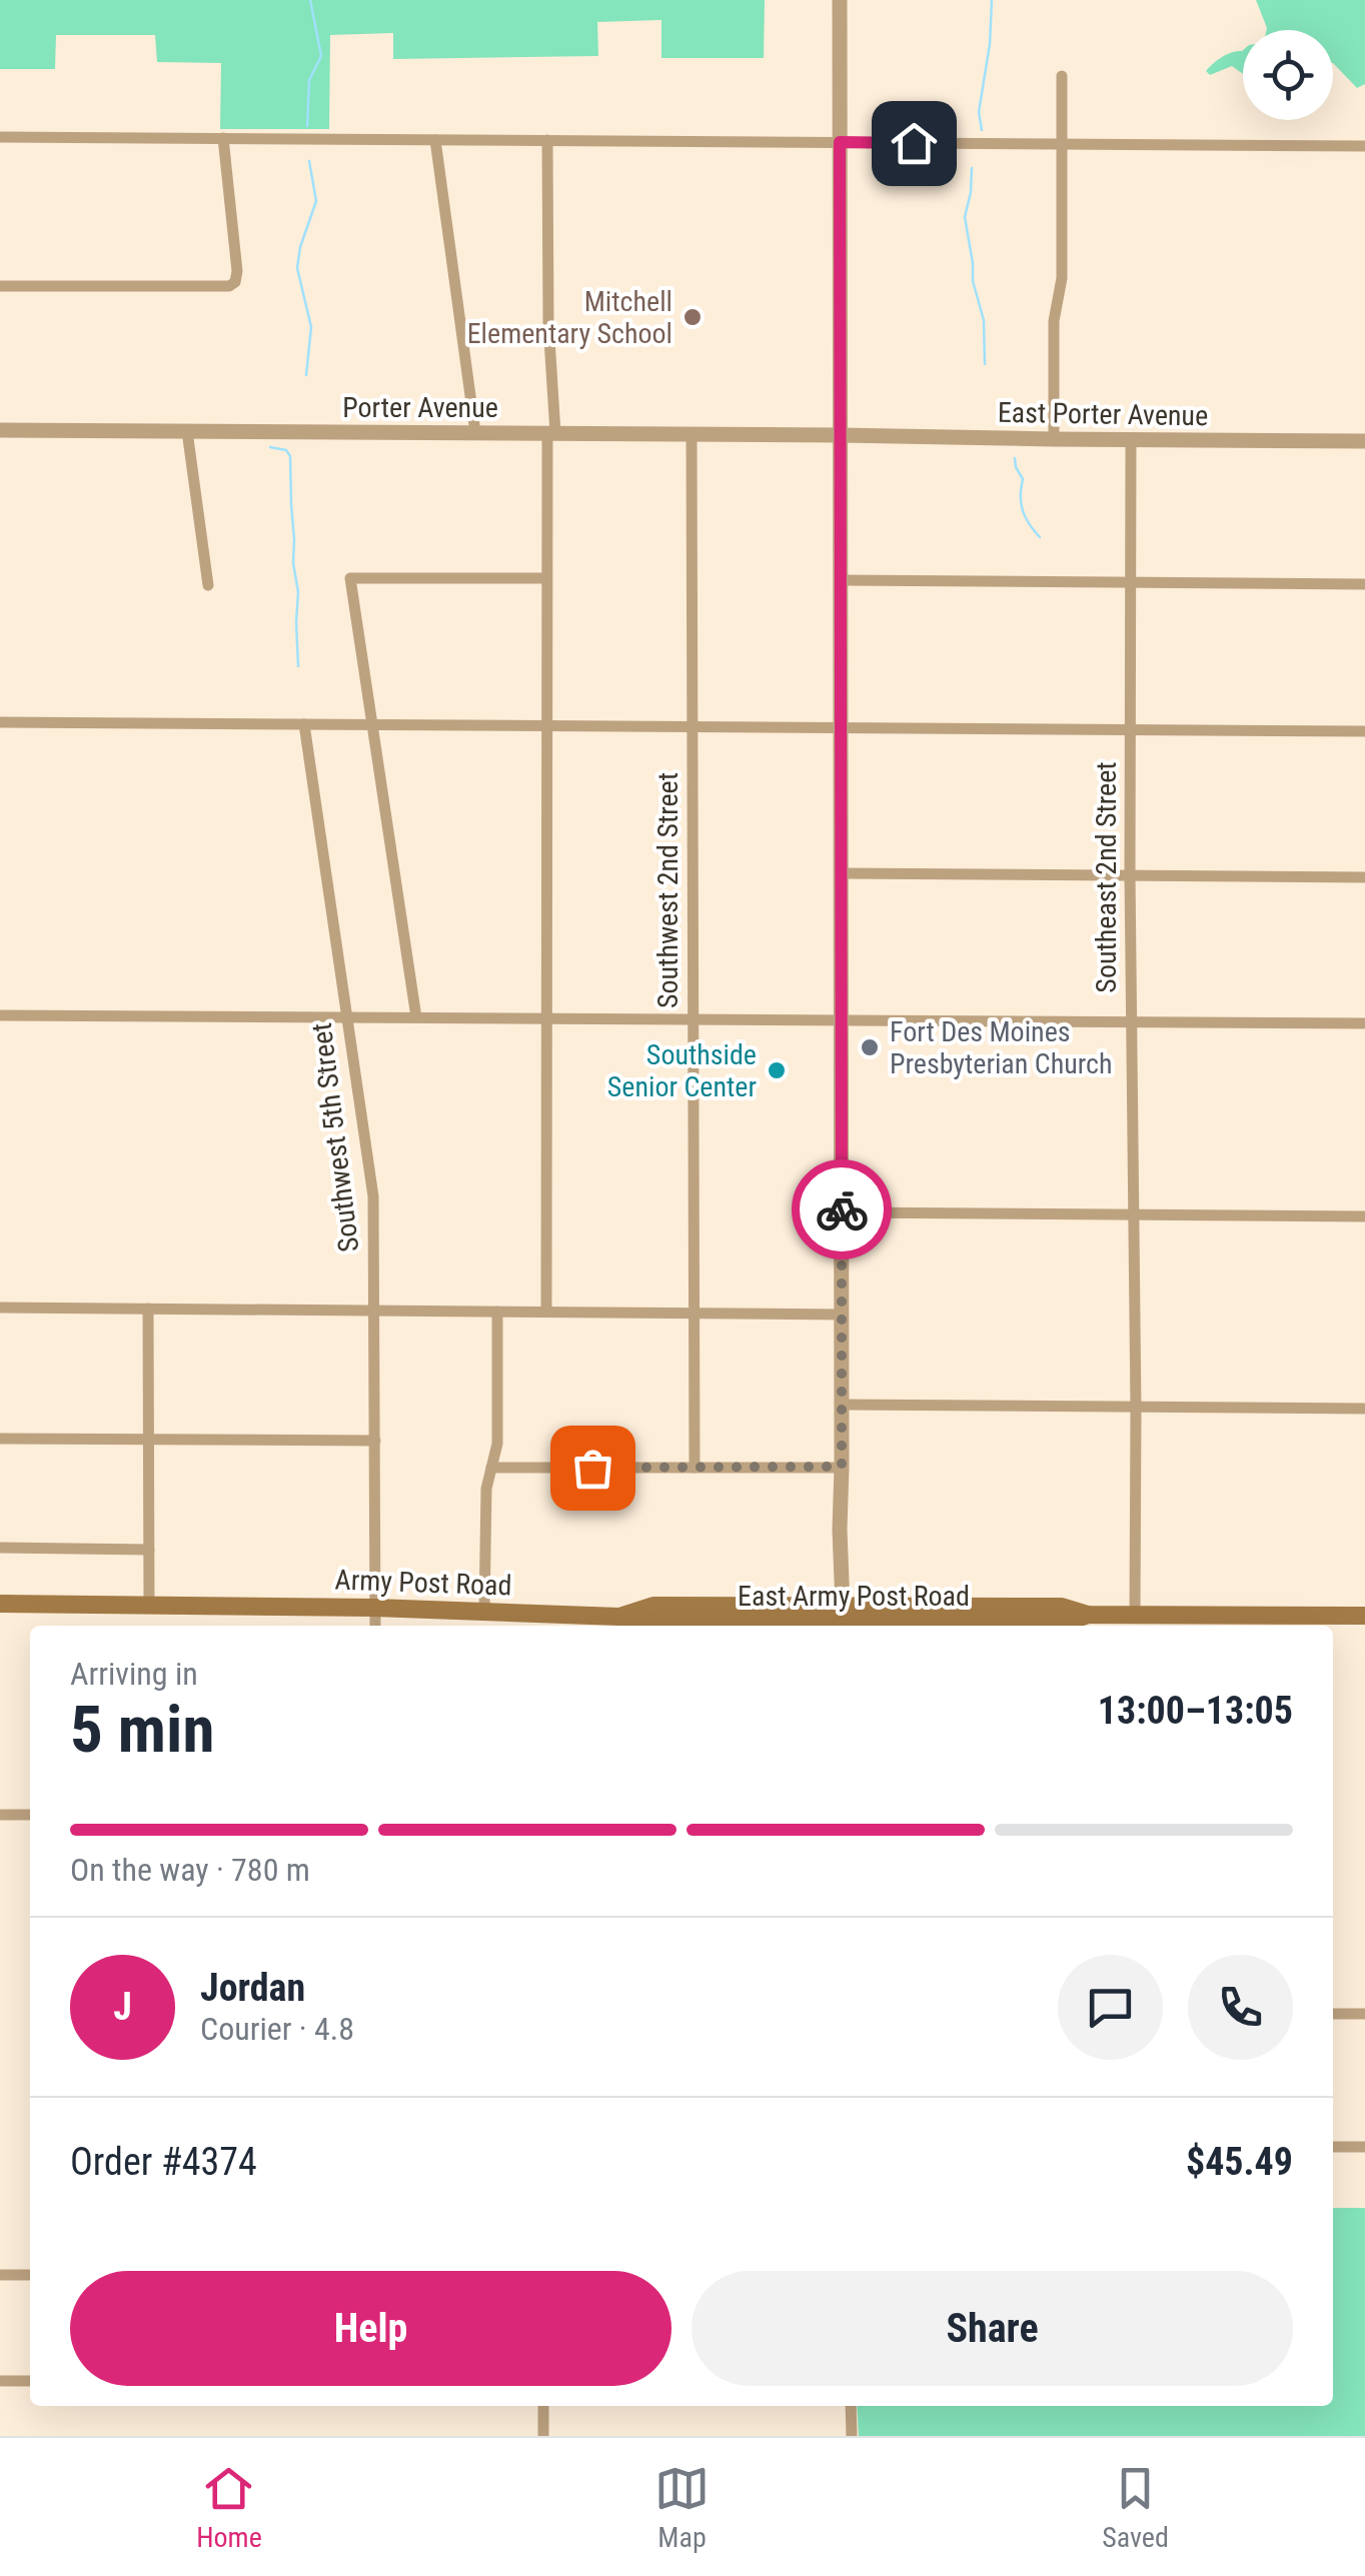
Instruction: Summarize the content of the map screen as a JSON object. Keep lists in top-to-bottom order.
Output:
{
  "streets": {
    "main road": ["Army Post Road", "East Army Post Road"],
    "street": [
      "Porter Avenue",
      "East Porter Avenue",
      "Southeast 2nd Street",
      "Southwest 2nd Street",
      "Southwest 5th Street"
    ]
  },
  "crossings": [
    ["Porter Avenue", "East Porter Avenue"],
    ["Porter Avenue", "Southwest 2nd Street"],
    ["East Porter Avenue", "Southeast 2nd Street"],
    ["Southeast 2nd Street", "East Army Post Road"],
    ["Southwest 5th Street", "Army Post Road"],
    ["Army Post Road", "East Army Post Road"]
  ],
  "places": ["Mitchell Elementary School", "Fort Des Moines Presbyterian Church", "Southside Senior Center"],
  "page": {
    "heading": ["5 min", "Arriving in", "13:00–13:05"],
    "panel": [
      "Jordan",
      "Courier · 4.8",
      "Order #4374",
      "$45.49"
    ],
    "bar": "On the way · 780 m",
    "round": "J",
    "buttons": ["Help", "Share"],
    "tabs": ["Home", "Map", "Saved"]
  }
}
